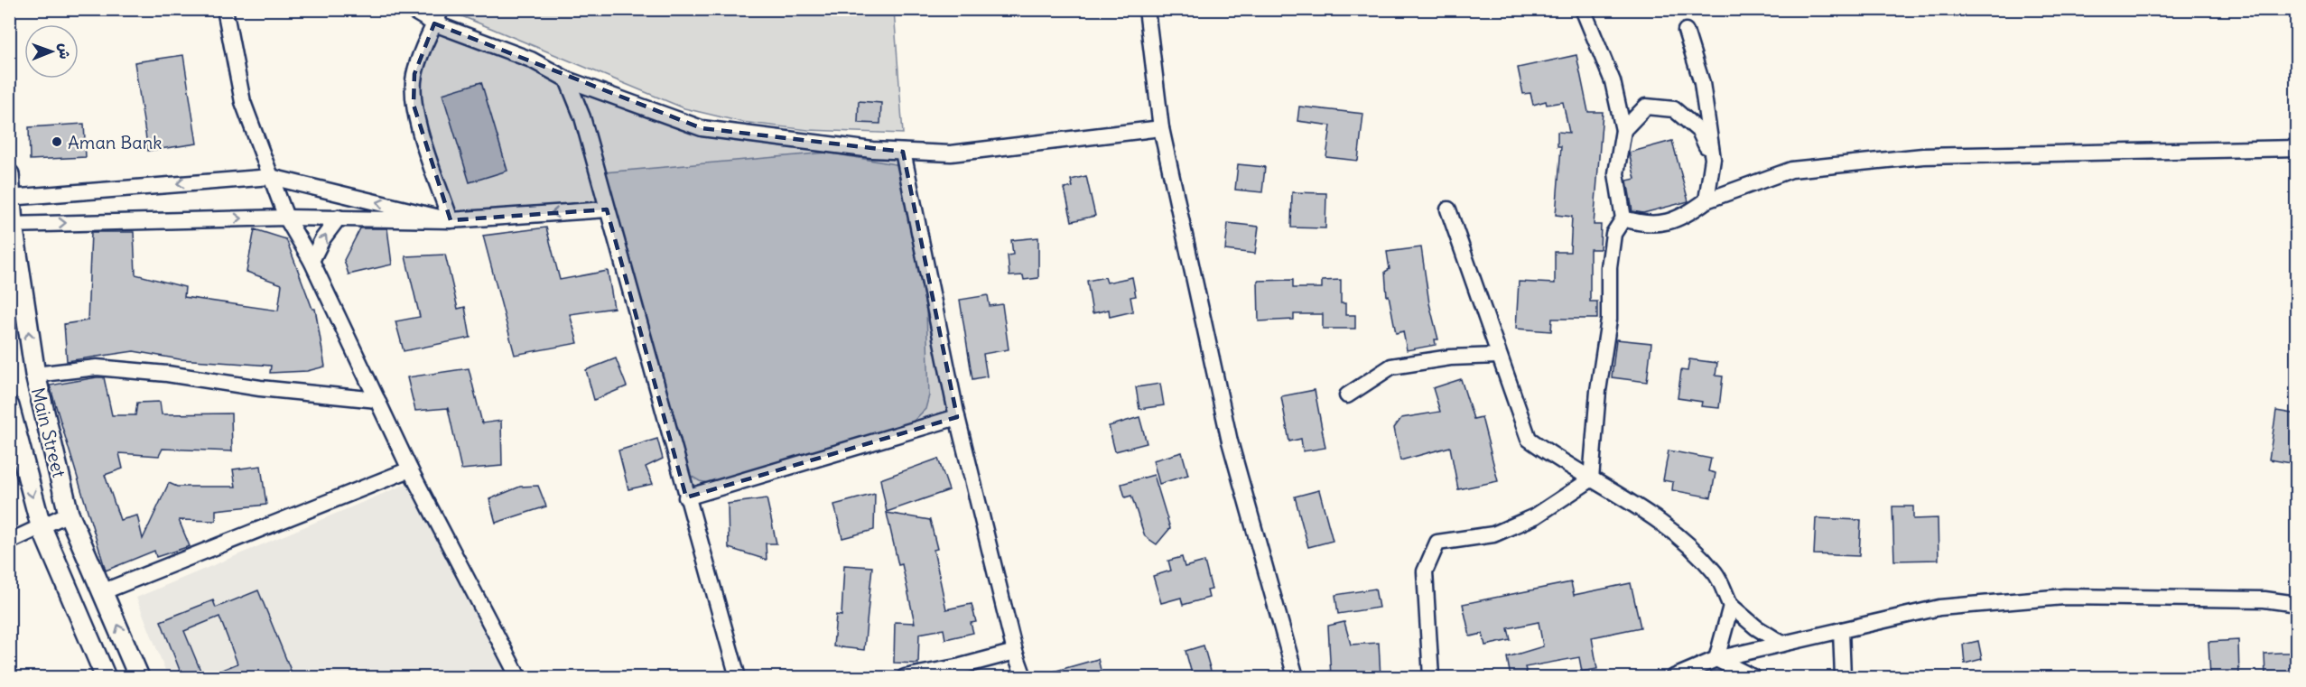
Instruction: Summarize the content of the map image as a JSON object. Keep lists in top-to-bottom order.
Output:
{
  "streets": {
    "street": ["Main Street"]
  },
  "places": ["Aman Bank"],
  "north": "right"
}
